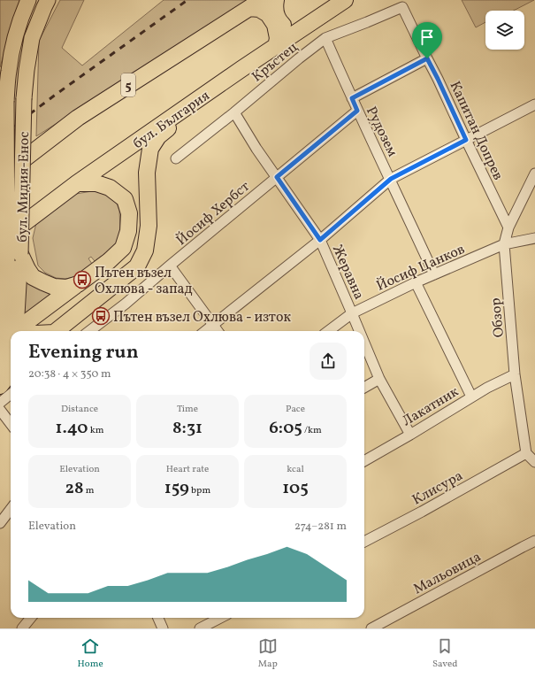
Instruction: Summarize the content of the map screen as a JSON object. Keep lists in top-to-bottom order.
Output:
{
  "streets": {
    "highway": ["5", "бул. България"],
    "main road": ["бул. Мидия-Енос"],
    "street": [
      "Кръстец",
      "Капитан Допрев",
      "Рудозем",
      "Йосиф Хербст",
      "Йосиф Цанков",
      "Жеравна",
      "Обзор",
      "Лакатник",
      "Клисура",
      "Мальовица"
    ]
  },
  "crossings": [
    ["Кръстец", "Капитан Допрев"],
    ["Кръстец", "Рудозем"],
    ["Кръстец", "Жеравна"],
    ["Капитан Допрев", "Обзор"],
    ["Рудозем", "Йосиф Хербст"],
    ["Рудозем", "Йосиф Цанков"],
    ["Йосиф Хербст", "Жеравна"],
    ["Йосиф Цанков", "Жеравна"],
    ["Йосиф Цанков", "Обзор"],
    ["Жеравна", "Лакатник"],
    ["Обзор", "Лакатник"],
    ["Обзор", "Клисура"]
  ],
  "places": {
    "bus stop": ["Пътен възел Охлюва - запад", "Пътен възел Охлюва - изток"]
  },
  "page": {
    "heading": ["Evening run", "20:38 · 4 × 350 m"],
    "stats": [
      ["Distance", "1.40 km"],
      ["Time", "8:31"],
      ["Pace", "6:05 /km"],
      ["Elevation", "28 m"],
      ["Heart rate", "159 bpm"],
      ["kcal", "105"]
    ],
    "chart": ["Elevation", "274–281 m"],
    "tabs": ["Home", "Map", "Saved"]
  }
}
